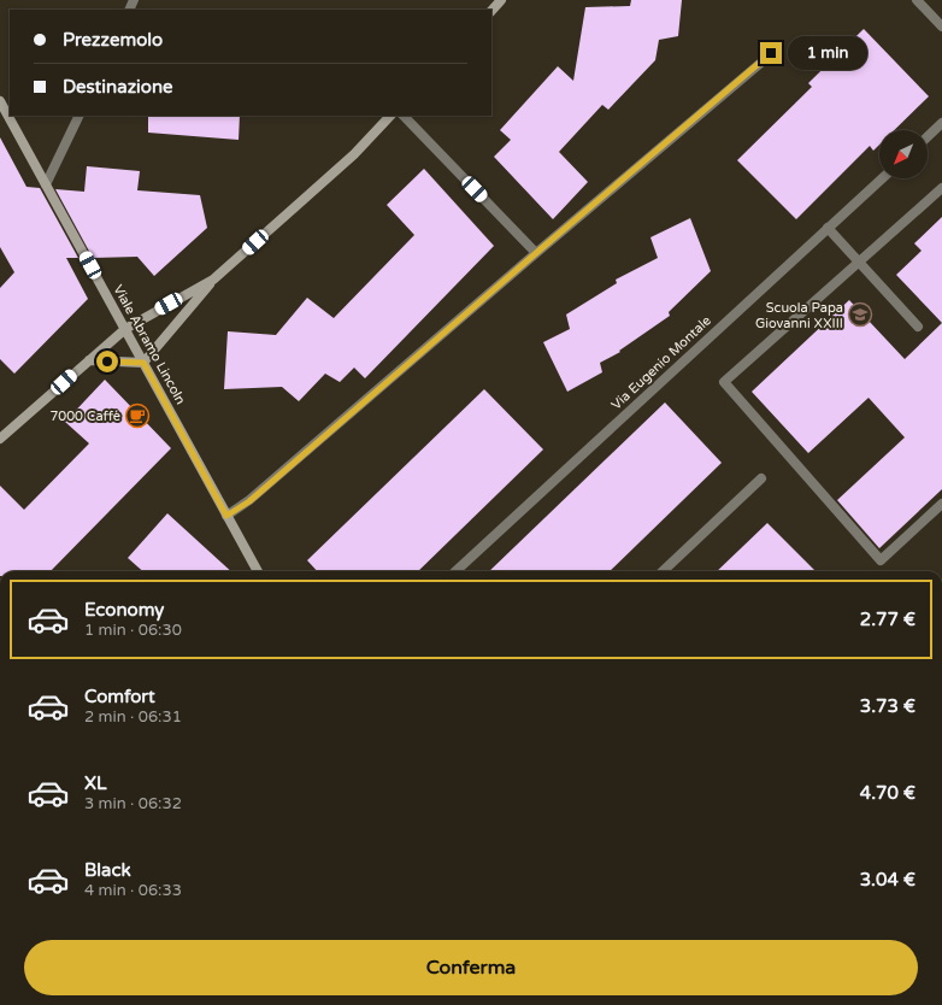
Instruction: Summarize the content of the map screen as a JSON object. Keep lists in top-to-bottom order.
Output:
{
  "streets": {
    "street": ["Viale Abramo Lincoln", "Via Eugenio Montale"]
  },
  "places": {
    "school or university": ["Scuola Papa Giovanni XXIII"],
    "cafe": ["7000 Caffè"]
  },
  "north": "bottom left",
  "page": {
    "banner": ["Prezzemolo", "Destinazione"],
    "bubble": "1 min",
    "list": [
      {
        "name": "Economy",
        "note": "1 min · 06:30",
        "value": "2.77 €"
      },
      {
        "name": "Comfort",
        "note": "2 min · 06:31",
        "value": "3.73 €"
      },
      {
        "name": "XL",
        "note": "3 min · 06:32",
        "value": "4.70 €"
      },
      {
        "name": "Black",
        "note": "4 min · 06:33",
        "value": "3.04 €"
      }
    ],
    "buttons": "Conferma"
  }
}
